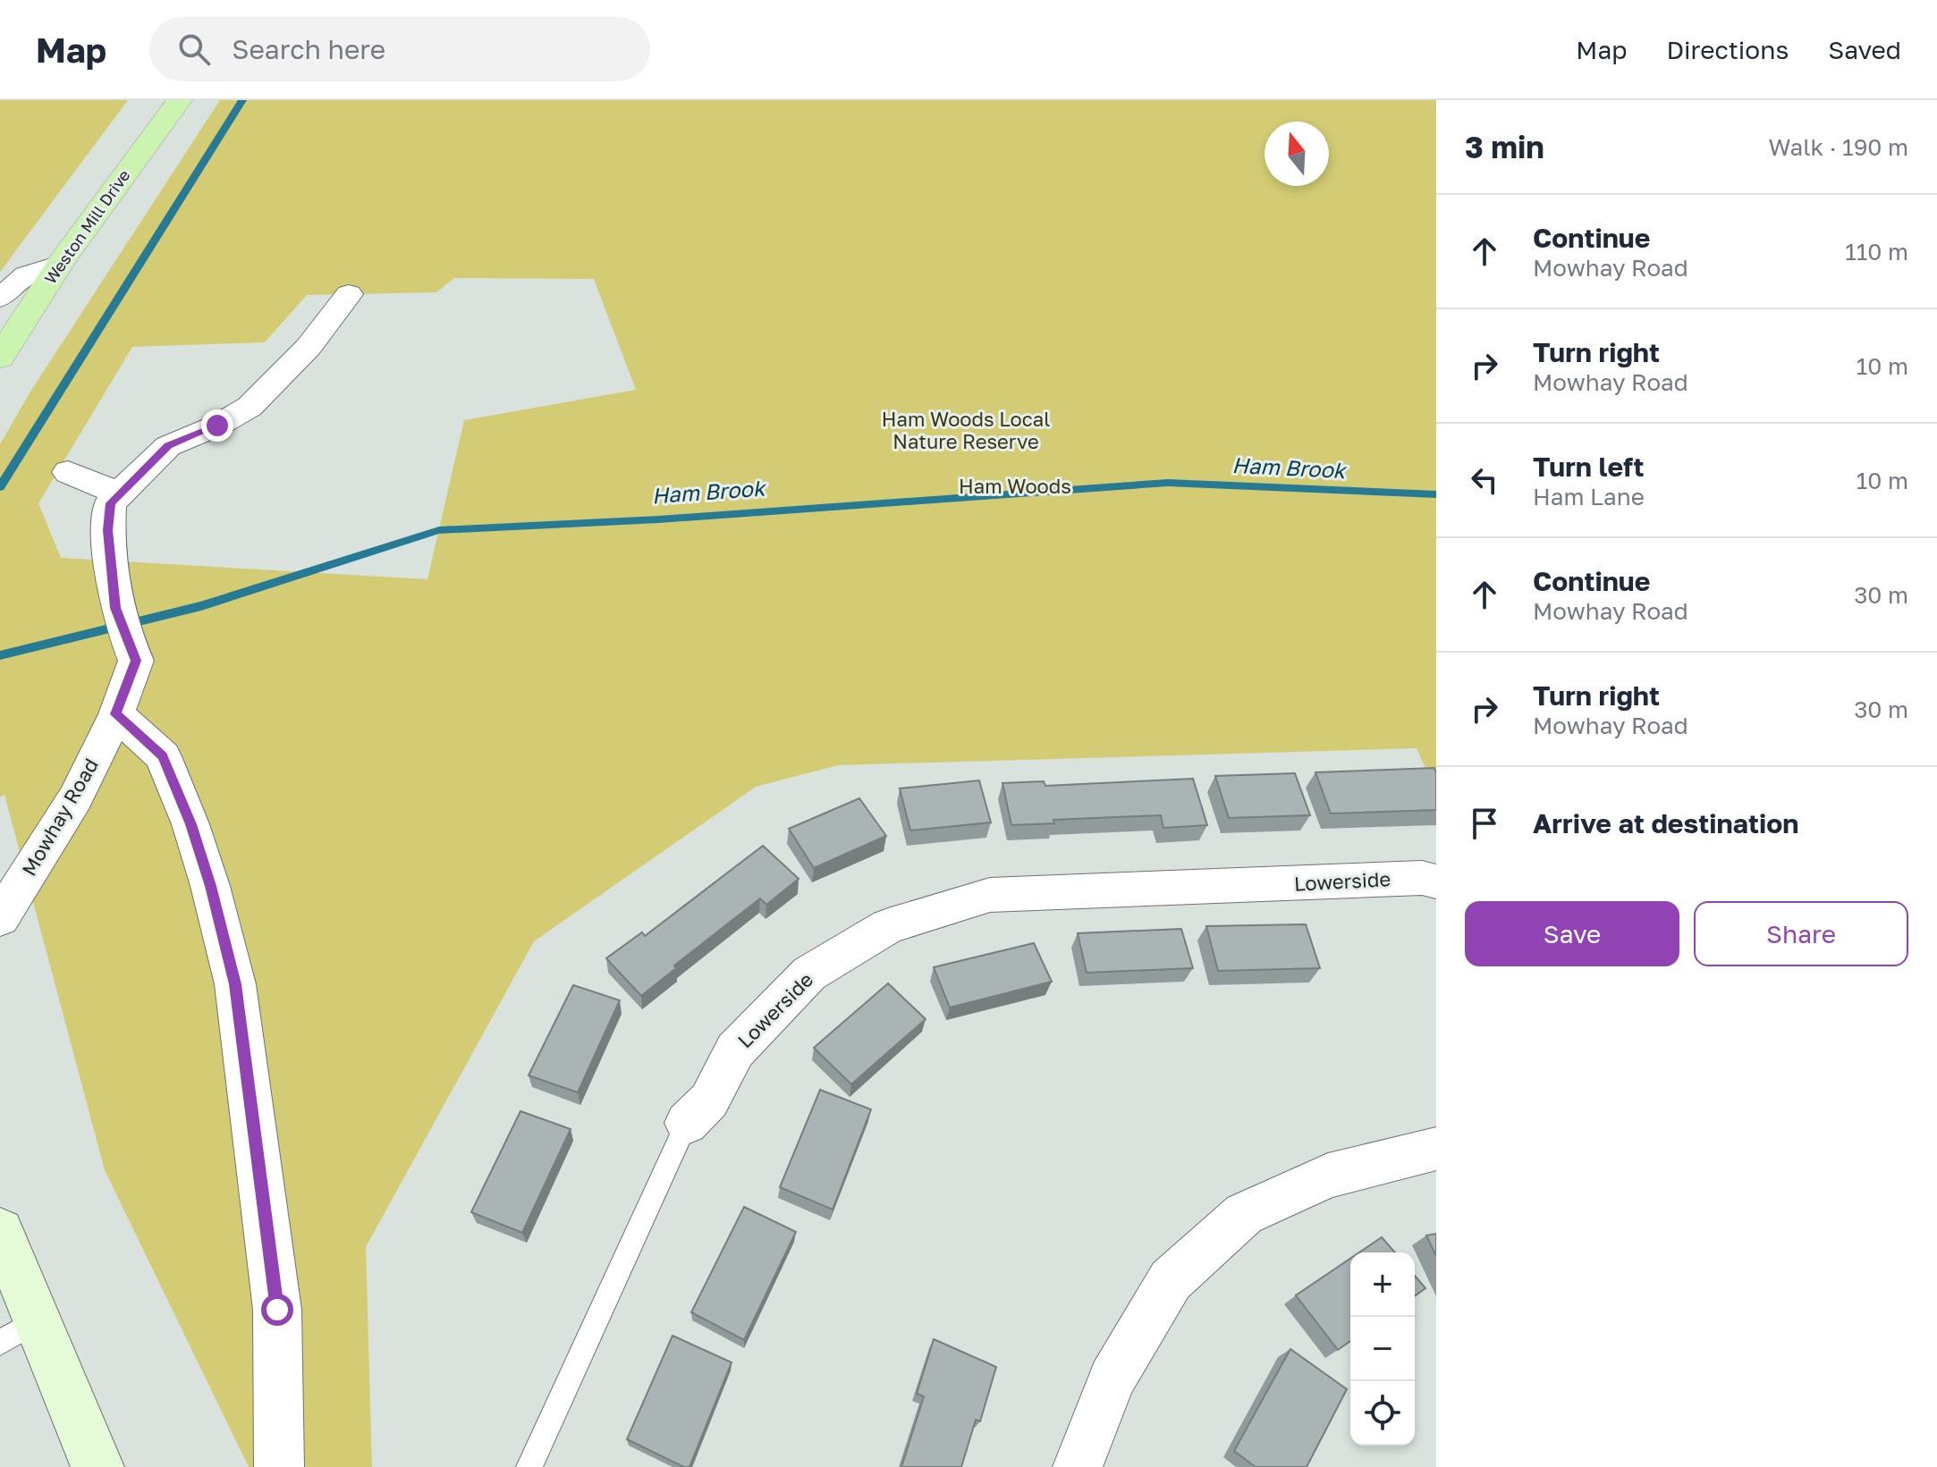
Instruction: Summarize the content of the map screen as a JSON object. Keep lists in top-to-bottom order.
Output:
{
  "streets": {
    "main road": ["Weston Mill Drive"],
    "street": ["Mowhay Road", "Lowerside"]
  },
  "water": ["Ham Brook"],
  "parks": ["Ham Woods Local Nature Reserve", "Ham Woods"],
  "north": "top",
  "page": {
    "header": "Map",
    "search": "Search here",
    "nav": ["Map", "Directions", "Saved"],
    "heading": ["3 min", "Walk · 190 m"],
    "list": [
      ["Continue", "Mowhay Road", "110 m"],
      ["Turn right", "Mowhay Road", "10 m"],
      ["Turn left", "Ham Lane", "10 m"],
      ["Continue", "Mowhay Road", "30 m"],
      ["Turn right", "Mowhay Road", "30 m"],
      "Arrive at destination"
    ],
    "buttons": ["Save", "Share"],
    "map_buttons": ["+", "−"]
  }
}
